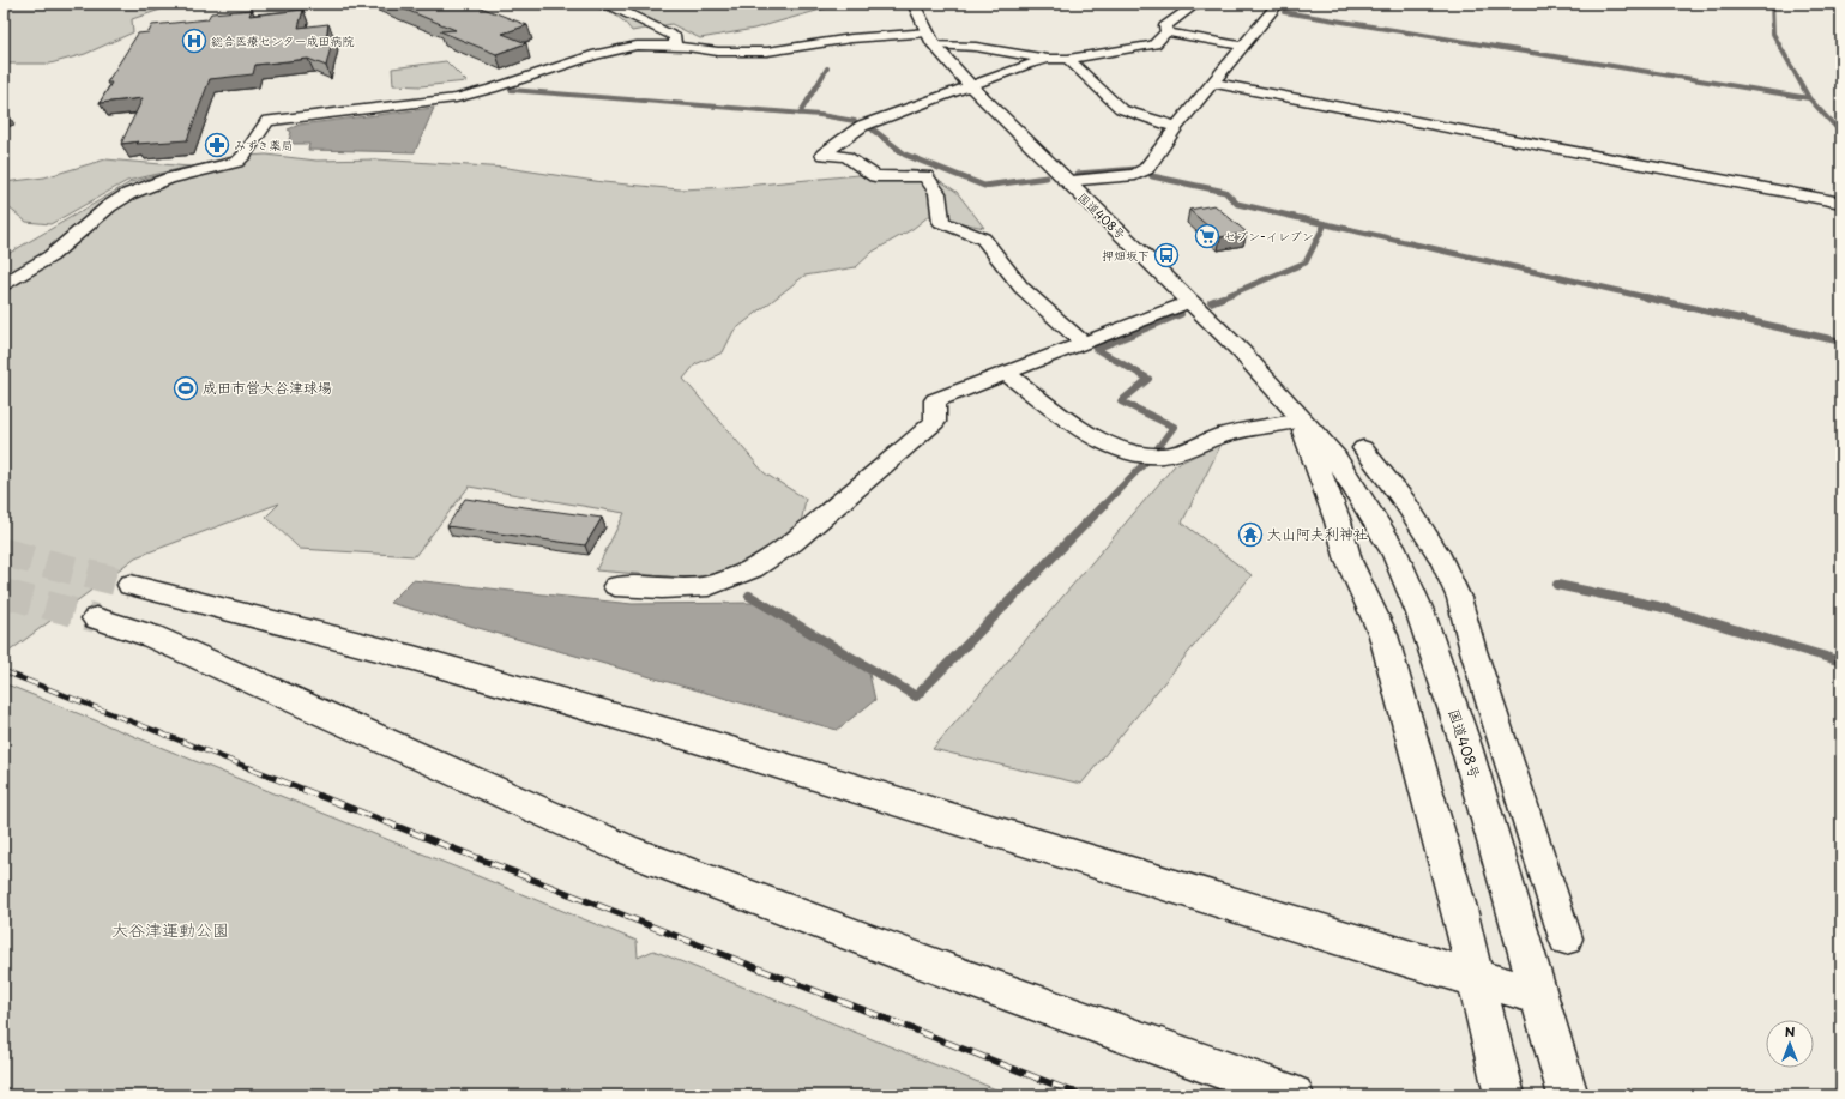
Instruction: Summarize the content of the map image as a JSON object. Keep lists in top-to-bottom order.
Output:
{
  "streets": {
    "highway": ["国道408号"]
  },
  "parks": ["大谷津運動公園"],
  "places": {
    "hospital": ["総合医療センター成田病院"],
    "pharmacy": ["みずき薬局"],
    "supermarket": ["セブン-イレブン"],
    "bus stop": ["押畑坂下"],
    "sports": ["成田市営大谷津球場"],
    "temple": ["大山阿夫利神社"]
  },
  "north": "top"
}
